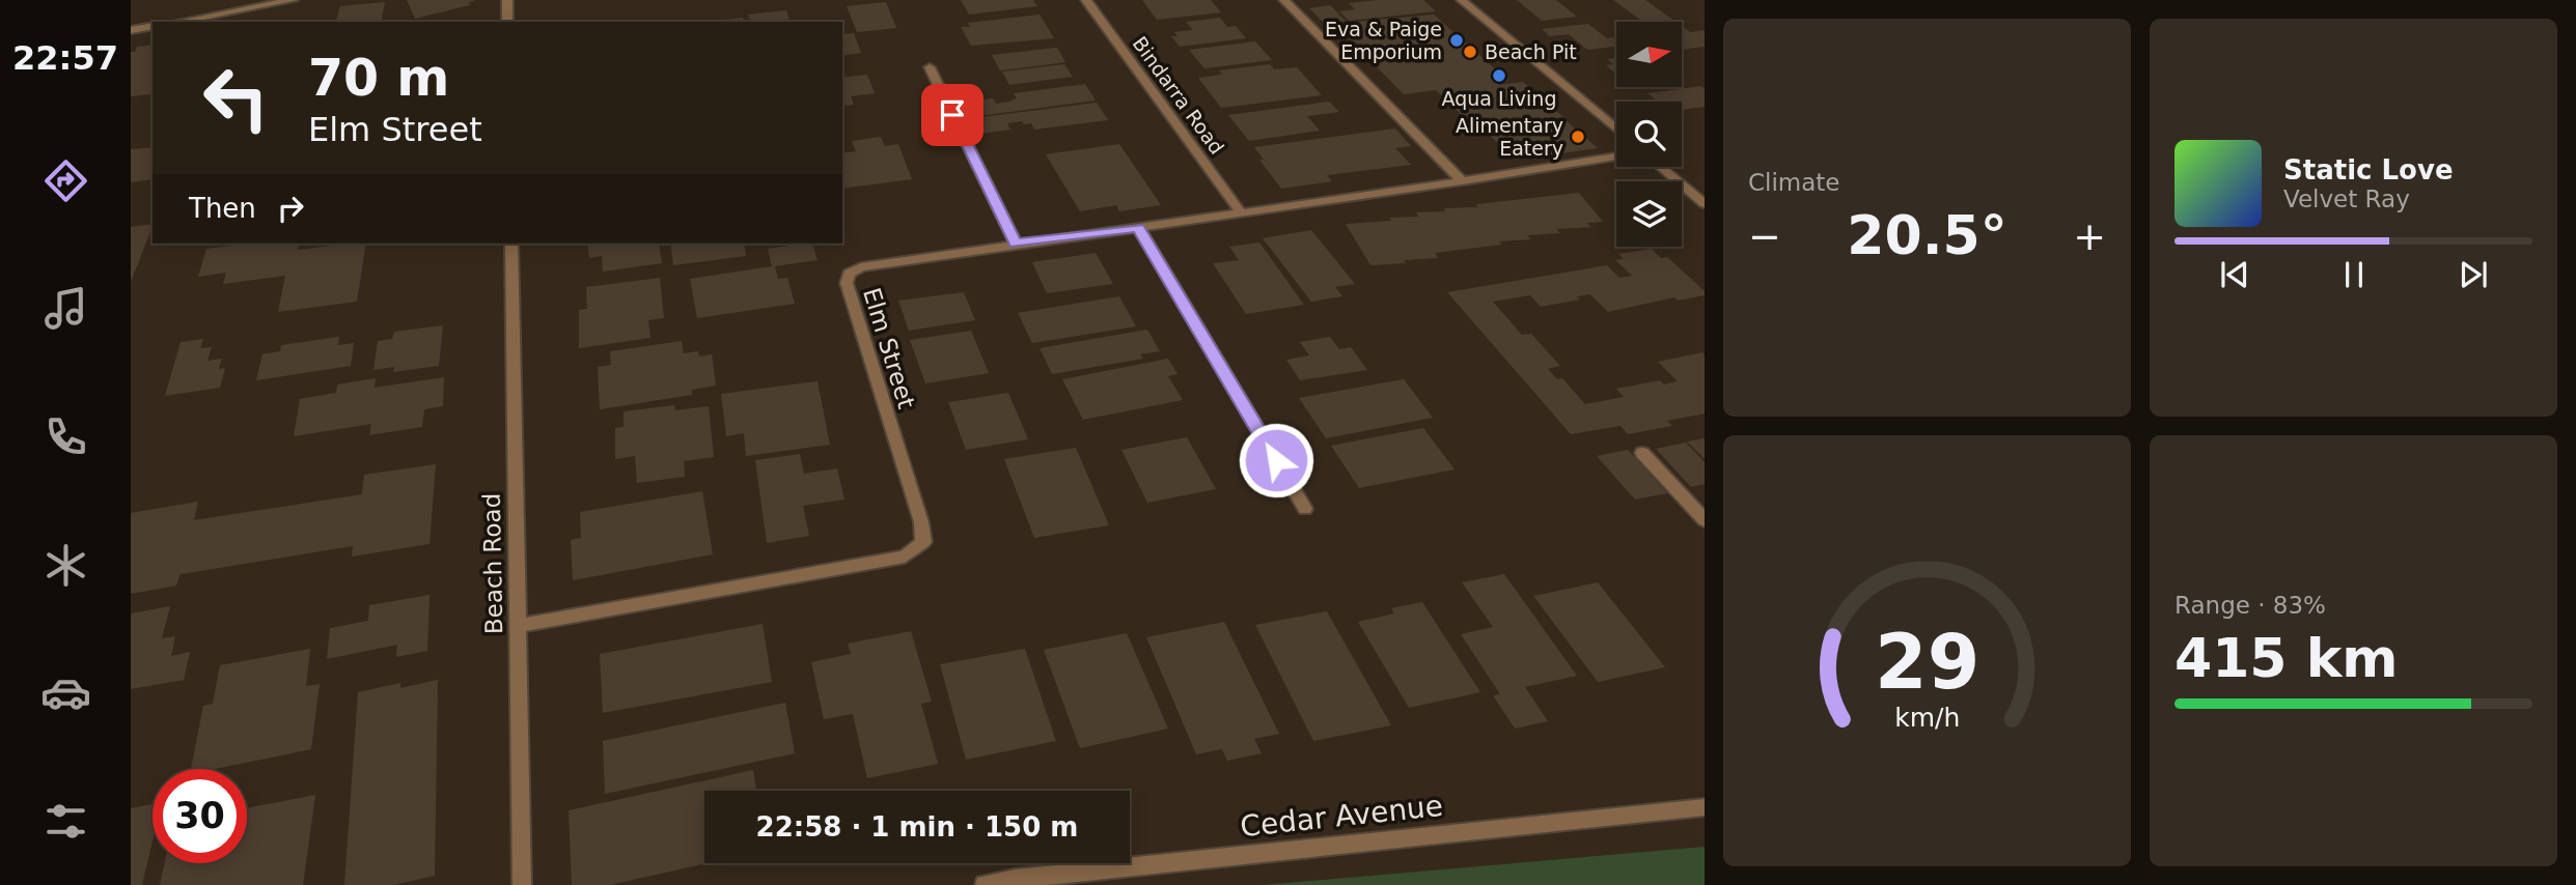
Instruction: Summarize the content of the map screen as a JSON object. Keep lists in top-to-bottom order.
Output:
{
  "streets": {
    "street": [
      "Bindarra Road",
      "Elm Street",
      "Beach Road",
      "Cedar Avenue"
    ]
  },
  "crossings": [
    ["Bindarra Road", "Elm Street"],
    ["Elm Street", "Beach Road"]
  ],
  "places": [
    "Eva & Paige Emporium",
    "Beach Pit",
    "Aqua Living",
    "Alimentary Eatery"
  ],
  "north": "right",
  "page": {
    "tabs": "22:57",
    "tile": [
      "Climate",
      ["Range · 83%", "415 km"]
    ],
    "turn": ["70 m", "Elm Street"],
    "song": ["Static Love", "Velvet Ray"],
    "then": "Then",
    "heat": ["−", "20.5°", "+"],
    "limit": "30",
    "trip": "22:58 · 1 min · 150 m",
    "gauge": ["29", "km/h"]
  }
}
